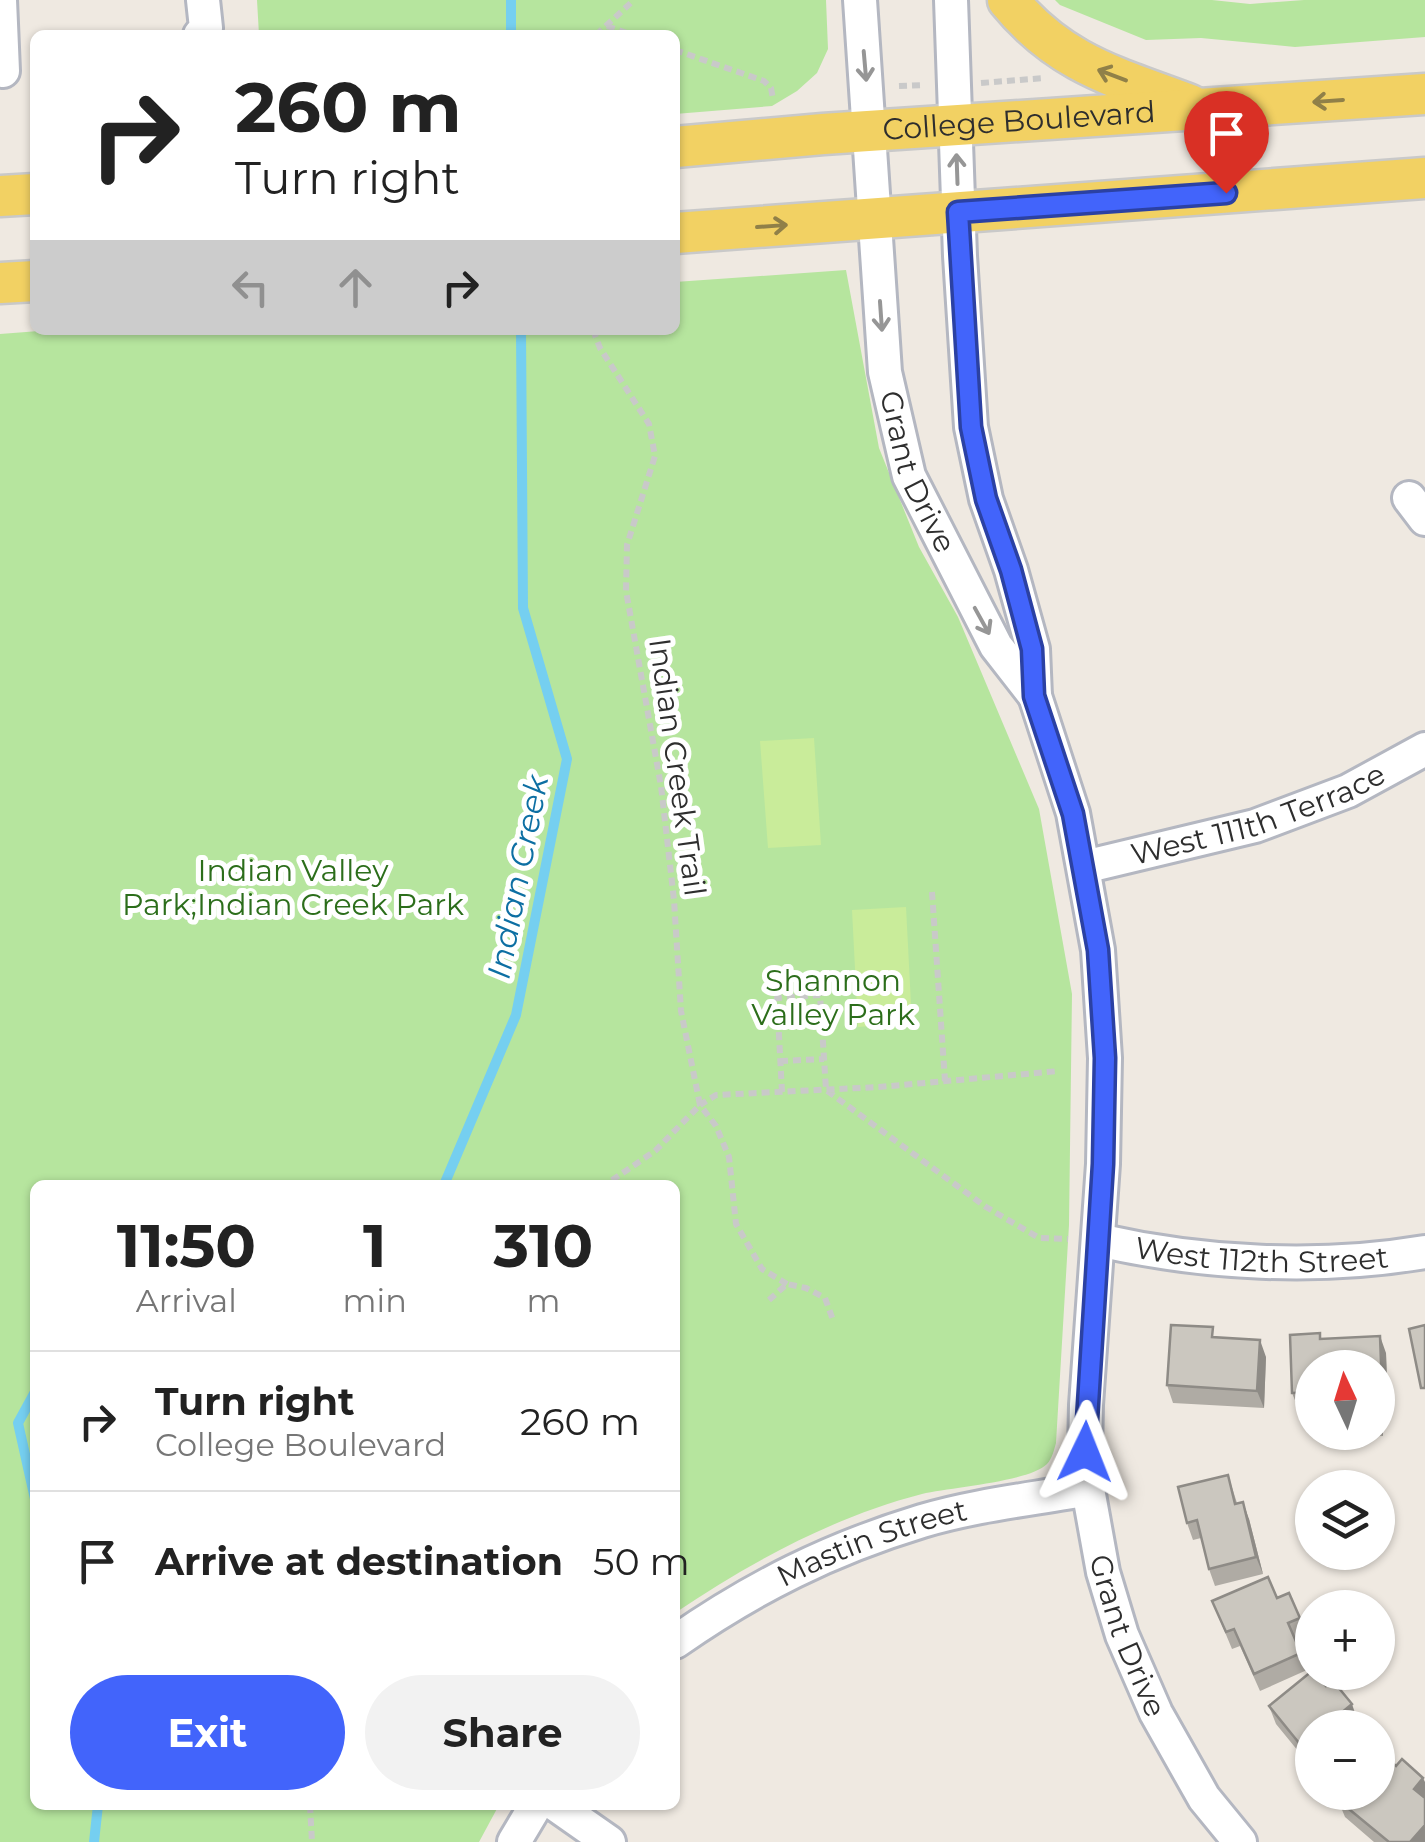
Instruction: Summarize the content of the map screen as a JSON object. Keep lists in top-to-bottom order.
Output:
{
  "streets": {
    "main road": ["College Boulevard"],
    "street": [
      "Grant Drive",
      "West 111th Terrace",
      "West 112th Street",
      "Mastin Street"
    ],
    "path": ["Indian Creek Trail"]
  },
  "crossings": [
    ["College Boulevard", "Grant Drive"],
    ["Grant Drive", "West 111th Terrace"],
    ["Grant Drive", "West 112th Street"],
    ["Grant Drive", "Mastin Street"]
  ],
  "water": ["Indian Creek"],
  "parks": ["Indian Valley Park;Indian Creek Park", "Shannon Valley Park"],
  "north": "top",
  "page": {
    "turn": ["260 m", "Turn right"],
    "eta": [
      "11:50",
      "Arrival",
      "1",
      "min",
      "310",
      "m"
    ],
    "map_buttons": ["+", "−"],
    "list": [
      {
        "name": "Turn right",
        "note": "College Boulevard",
        "value": "260 m"
      },
      {
        "name": "Arrive at destination",
        "value": "50 m"
      }
    ],
    "buttons": ["Exit", "Share"]
  }
}
